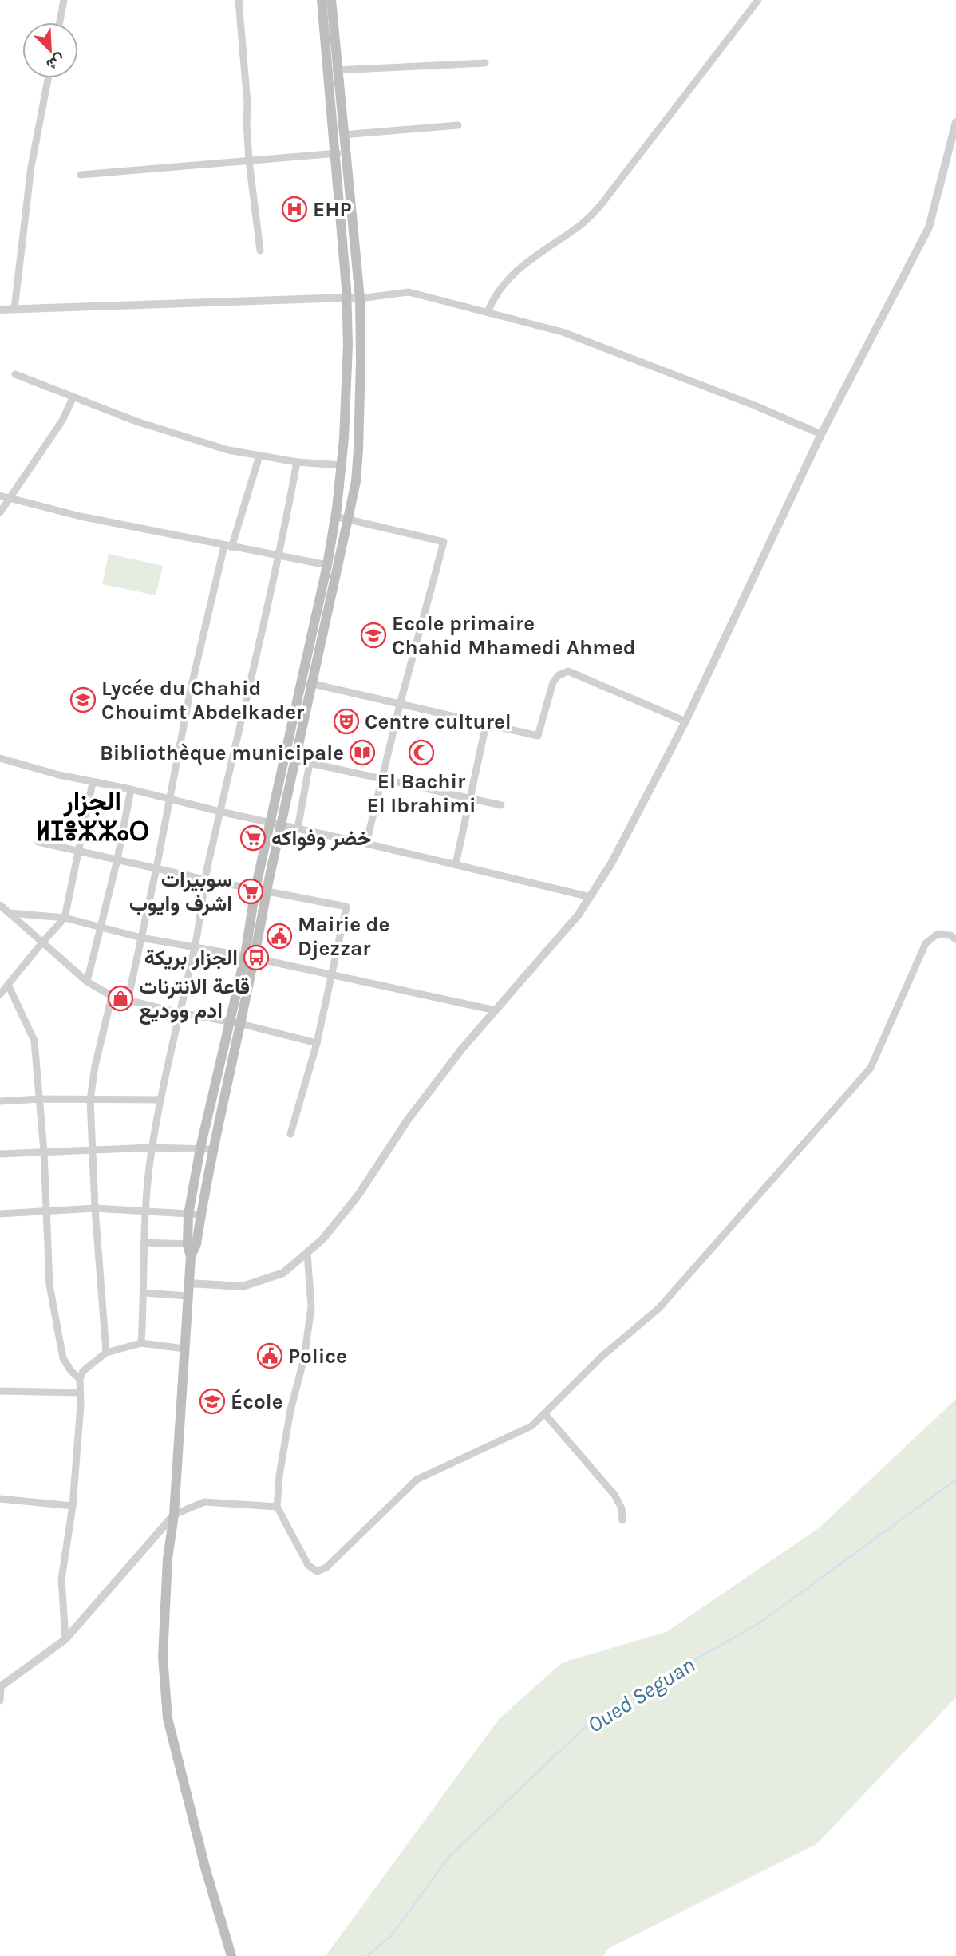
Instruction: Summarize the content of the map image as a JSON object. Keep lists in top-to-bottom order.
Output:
{
  "districts": ["الجزار ⵍⵊⴻⵣⵣⴰⵔ"],
  "water": ["Oued Seguan"],
  "places": {
    "hospital": ["EHP"],
    "school or university": ["Ecole primaire Chahid Mhamedi Ahmed", "Lycée du Chahid Chouimt Abdelkader", "École"],
    "theatre": ["Centre culturel"],
    "library": ["Bibliothèque municipale"],
    "mosque": ["El Bachir El Ibrahimi"],
    "supermarket": ["خضر وفواكه", "سوبيرات اشرف وايوب"],
    "public building": ["Mairie de Djezzar", "Police"],
    "bus stop": ["الجزار بريكة"],
    "shop": ["قاعة الانترنات ادم ووديع"]
  },
  "north": "bottom right"
}
